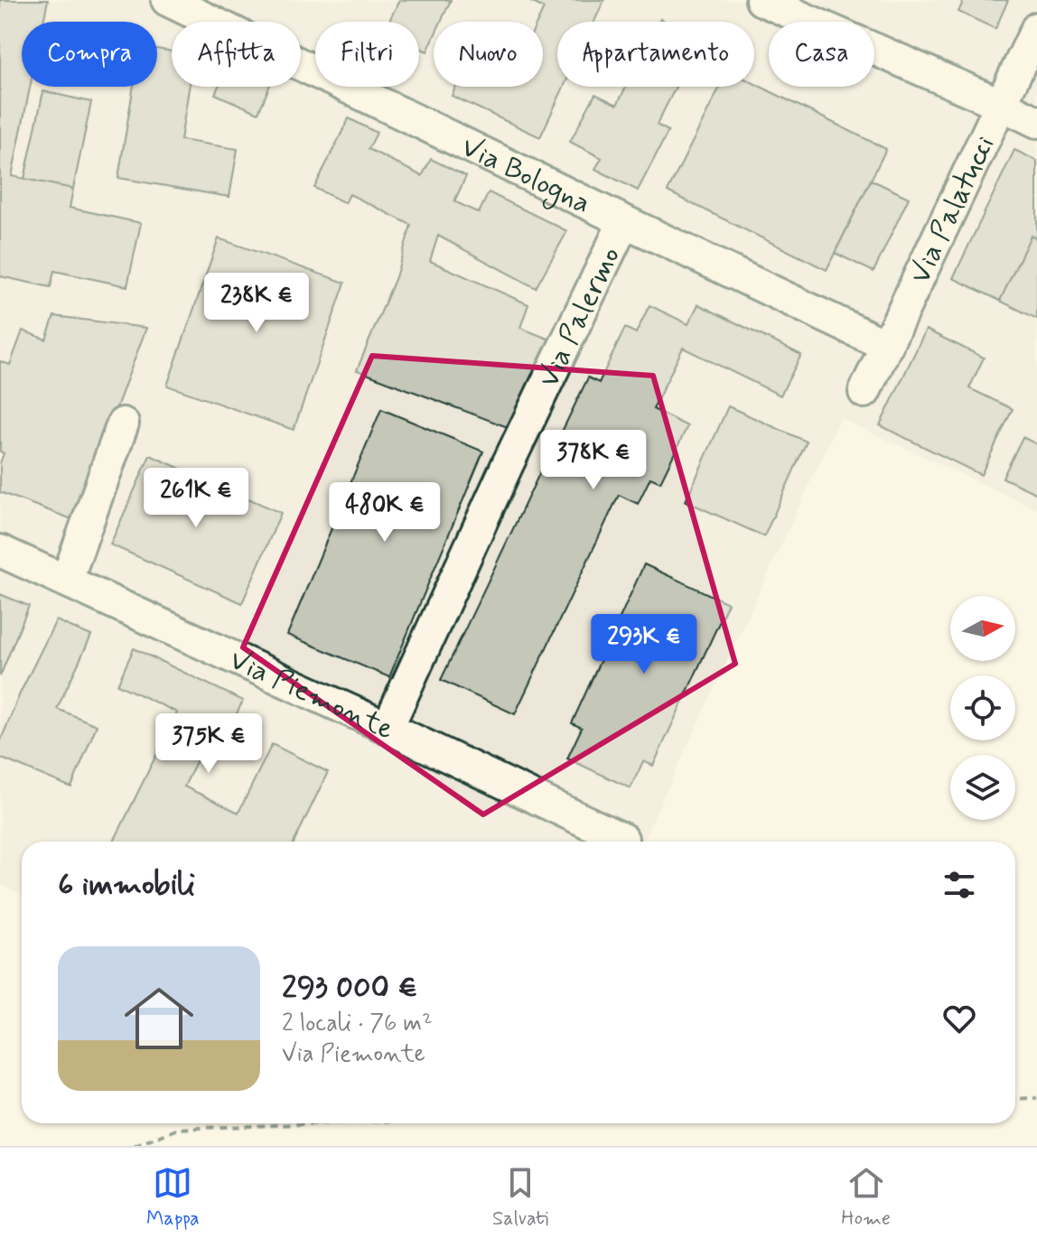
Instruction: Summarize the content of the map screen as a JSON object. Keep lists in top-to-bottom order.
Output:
{
  "streets": {
    "street": [
      "Via Bologna",
      "Via Palatucci",
      "Via Palermo",
      "Via Piemonte"
    ]
  },
  "crossings": [
    ["Via Bologna", "Via Palatucci"],
    ["Via Bologna", "Via Palermo"],
    ["Via Palermo", "Via Piemonte"]
  ],
  "north": "right",
  "page": {
    "chip": [
      "Compra",
      "Affitta",
      "Filtri",
      "Nuovo",
      "Appartamento",
      "Casa"
    ],
    "price": [
      "238K €",
      "378K €",
      "261K €",
      "480K €",
      "293K €",
      "375K €"
    ],
    "heading": "6 immobili",
    "list": [
      {
        "name": "293 000 €",
        "note": "2 locali · 76 m² · Via Piemonte"
      }
    ],
    "tabs": ["Mappa", "Salvati", "Home"]
  }
}
